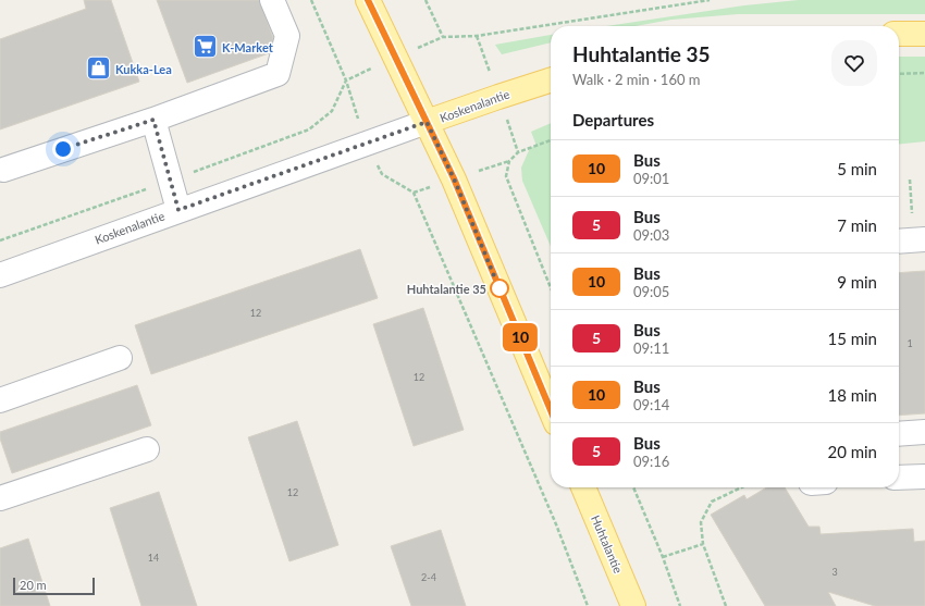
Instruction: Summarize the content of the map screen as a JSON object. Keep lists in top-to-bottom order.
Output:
{
  "streets": {
    "main road": ["Koskenalantie", "Huhtalantie"]
  },
  "places": {
    "supermarket": ["K-Market"],
    "shop": ["Kukka-Lea"],
    "other": ["Huhtalantie 35"]
  },
  "lines": ["bus line 10"],
  "house_numbers": [
    "12",
    "1",
    "12",
    "12",
    "14",
    "3",
    "2-4"
  ],
  "scale_bar": "20 m",
  "page": {
    "on_map": "10",
    "heading": [
      ["Huhtalantie 35", "Walk · 2 min · 160 m"],
      "Departures"
    ],
    "list": [
      {
        "mark": "10",
        "name": "Bus",
        "note": "09:01",
        "value": "5 min"
      },
      {
        "mark": "5",
        "name": "Bus",
        "note": "09:03",
        "value": "7 min"
      },
      {
        "mark": "10",
        "name": "Bus",
        "note": "09:05",
        "value": "9 min"
      },
      {
        "mark": "5",
        "name": "Bus",
        "note": "09:11",
        "value": "15 min"
      },
      {
        "mark": "10",
        "name": "Bus",
        "note": "09:14",
        "value": "18 min"
      },
      {
        "mark": "5",
        "name": "Bus",
        "note": "09:16",
        "value": "20 min"
      }
    ],
    "scale": "20 m"
  }
}
